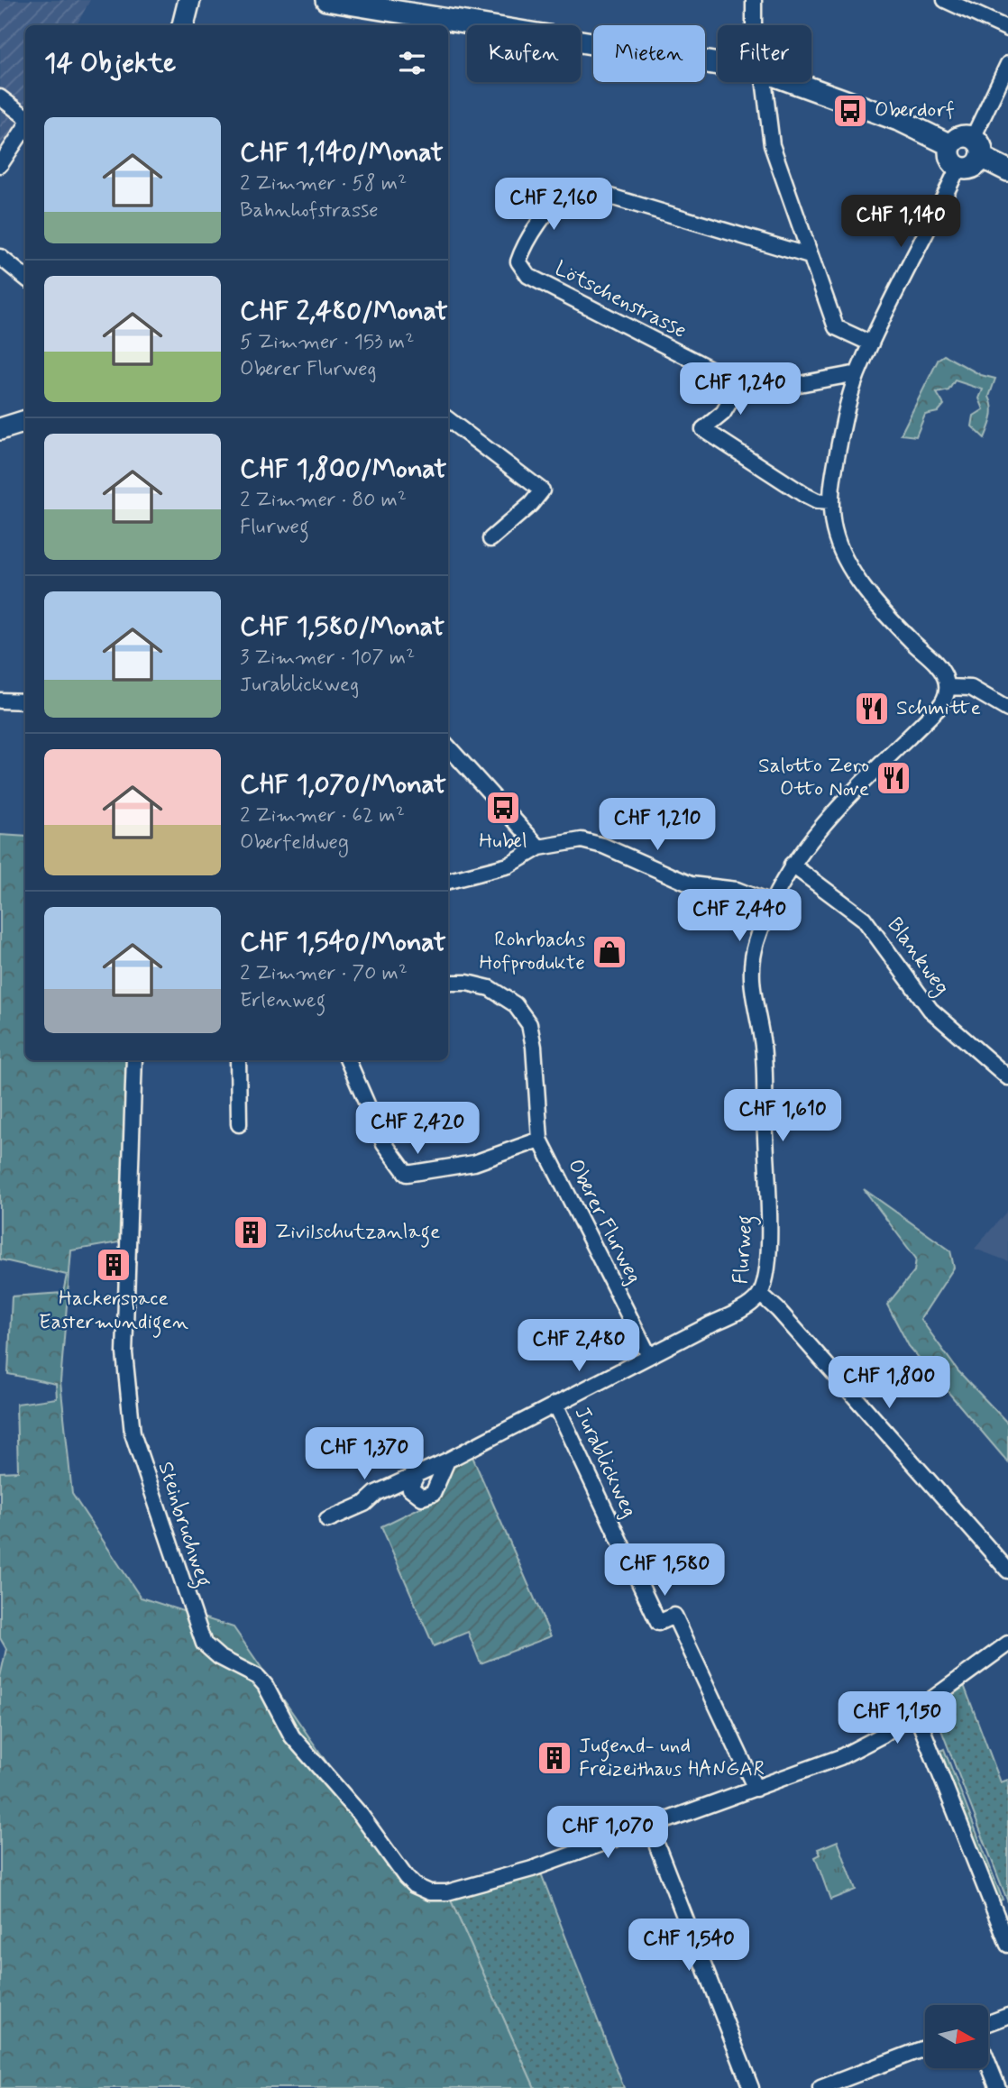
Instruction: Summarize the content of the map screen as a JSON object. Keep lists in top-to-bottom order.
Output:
{
  "streets": {
    "street": [
      "Lötschenstrasse",
      "Blankweg",
      "Oberer Flurweg",
      "Flurweg",
      "Jurablickweg",
      "Steinbruchweg"
    ]
  },
  "crossings": [
    ["Blankweg", "Flurweg"],
    ["Jurablickweg", "Steinbruchweg"]
  ],
  "places": {
    "bus stop": ["Oberdorf", "Hubel"],
    "restaurant": ["Schmitte", "Salotto Zero Otto Nove"],
    "shop": ["Rohrbachs Hofprodukte"],
    "building": ["Zivilschutzanlage", "Hackerspace Eastermundigen", "Jugend- und Freizeithaus HANGAR"]
  },
  "north": "right",
  "page": {
    "chip": ["Kaufen", "Mieten", "Filter"],
    "heading": "14 Objekte",
    "list": [
      {
        "name": "CHF 1,140/Monat",
        "note": "2 Zimmer · 58 m² · Bahnhofstrasse"
      },
      {
        "name": "CHF 2,480/Monat",
        "note": "5 Zimmer · 153 m² · Oberer Flurweg"
      },
      {
        "name": "CHF 1,800/Monat",
        "note": "2 Zimmer · 80 m² · Flurweg"
      },
      {
        "name": "CHF 1,580/Monat",
        "note": "3 Zimmer · 107 m² · Jurablickweg"
      },
      {
        "name": "CHF 1,070/Monat",
        "note": "2 Zimmer · 62 m² · Oberfeldweg"
      },
      {
        "name": "CHF 1,540/Monat",
        "note": "2 Zimmer · 70 m² · Erlenweg"
      }
    ],
    "price": [
      "CHF 2,160",
      "CHF 1,140",
      "CHF 1,240",
      "CHF 1,210",
      "CHF 2,440",
      "CHF 1,610",
      "CHF 2,420",
      "CHF 2,480",
      "CHF 1,800",
      "CHF 1,370",
      "CHF 1,580",
      "CHF 1,150",
      "CHF 1,070",
      "CHF 1,540"
    ]
  }
}
